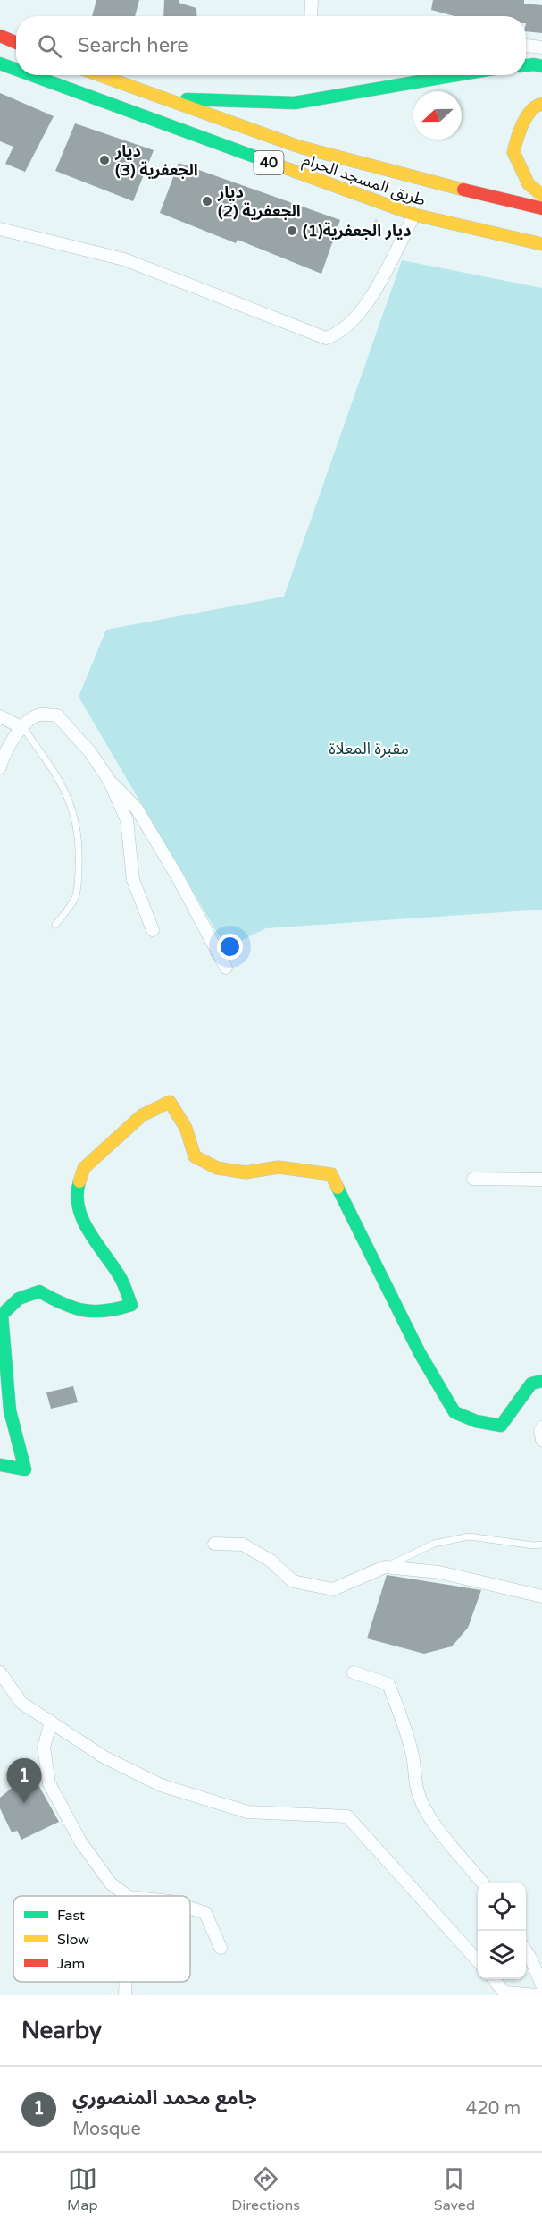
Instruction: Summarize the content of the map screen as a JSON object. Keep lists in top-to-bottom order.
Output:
{
  "streets": {
    "main road": ["40", "طريق المسجد الحرام"]
  },
  "parks": ["مقبرة المعلاة"],
  "places": ["ديار الجعفرية (3)", "ديار الجعفرية (2)", "ديار الجعفرية(1)"],
  "legend": ["Fast", "Slow", "Jam"],
  "north": "left",
  "page": {
    "search": "Search here",
    "pins": "1",
    "heading": "Nearby",
    "list": [
      {
        "mark": "1",
        "name": "جامع محمد المنصوري",
        "note": "Mosque",
        "value": "420 m"
      }
    ],
    "nav": ["Map", "Directions", "Saved"]
  }
}
